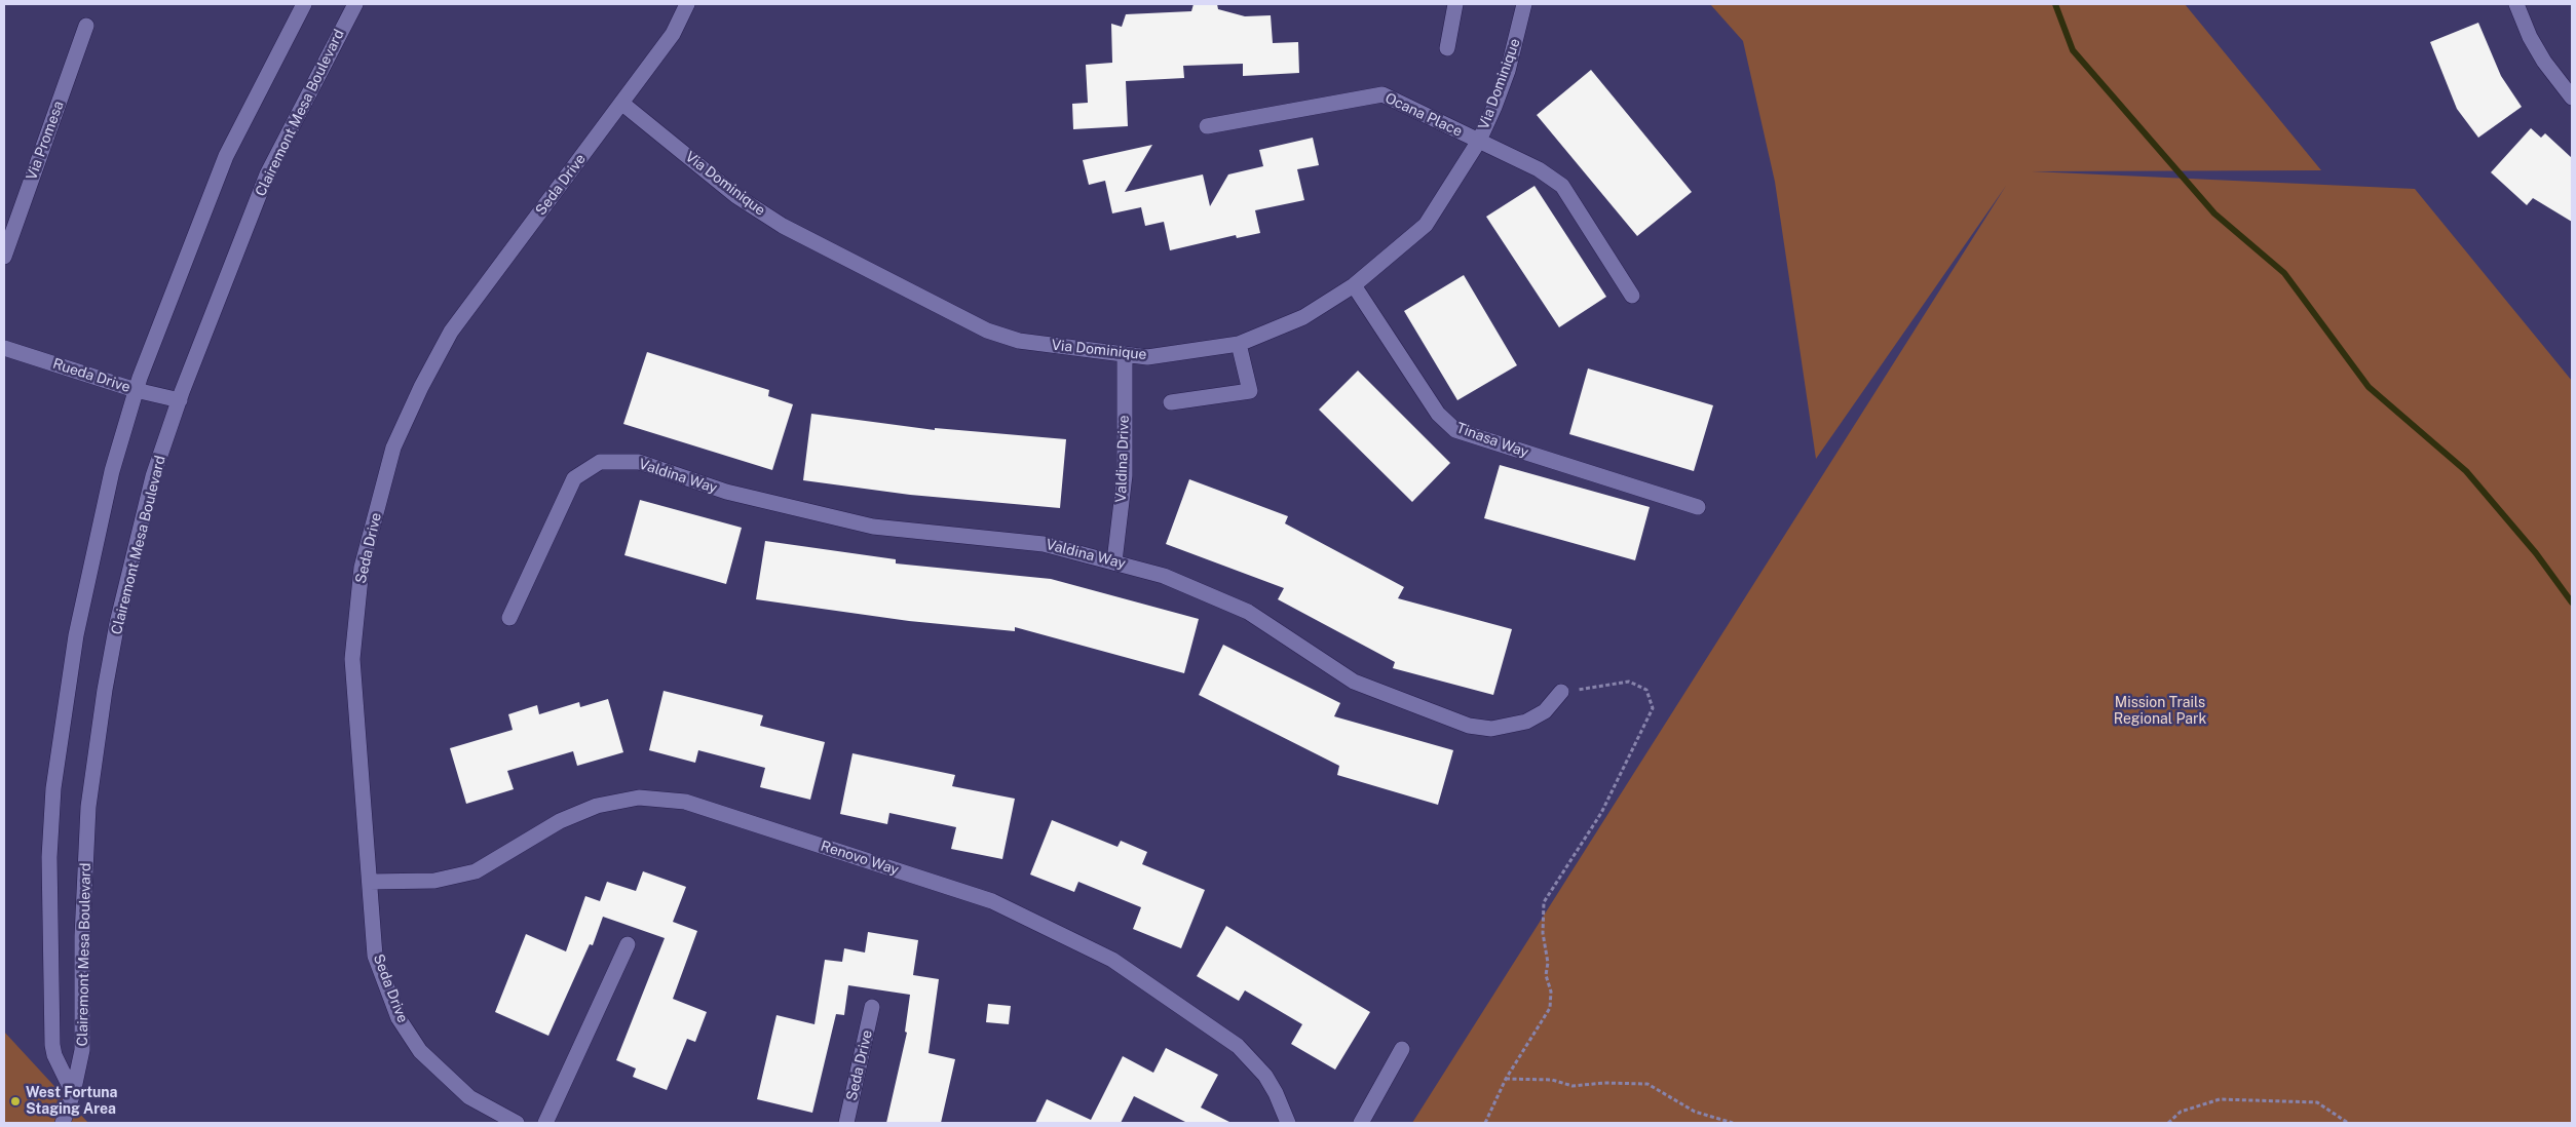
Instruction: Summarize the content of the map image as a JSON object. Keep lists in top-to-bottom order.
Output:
{
  "streets": {
    "street": [
      "Via Dominique",
      "Clairemont Mesa Boulevard",
      "Ocana Place",
      "Via Promesa",
      "Seda Drive",
      "Rueda Drive",
      "Tinasa Way",
      "Valdina Drive",
      "Valdina Way",
      "Renovo Way"
    ]
  },
  "crossings": [
    ["Via Dominique", "Ocana Place"],
    ["Via Dominique", "Seda Drive"],
    ["Via Dominique", "Tinasa Way"],
    ["Via Dominique", "Valdina Drive"],
    ["Clairemont Mesa Boulevard", "Rueda Drive"],
    ["Seda Drive", "Renovo Way"],
    ["Valdina Drive", "Valdina Way"]
  ],
  "parks": ["Mission Trails Regional Park"],
  "places": ["West Fortuna Staging Area"]
}
